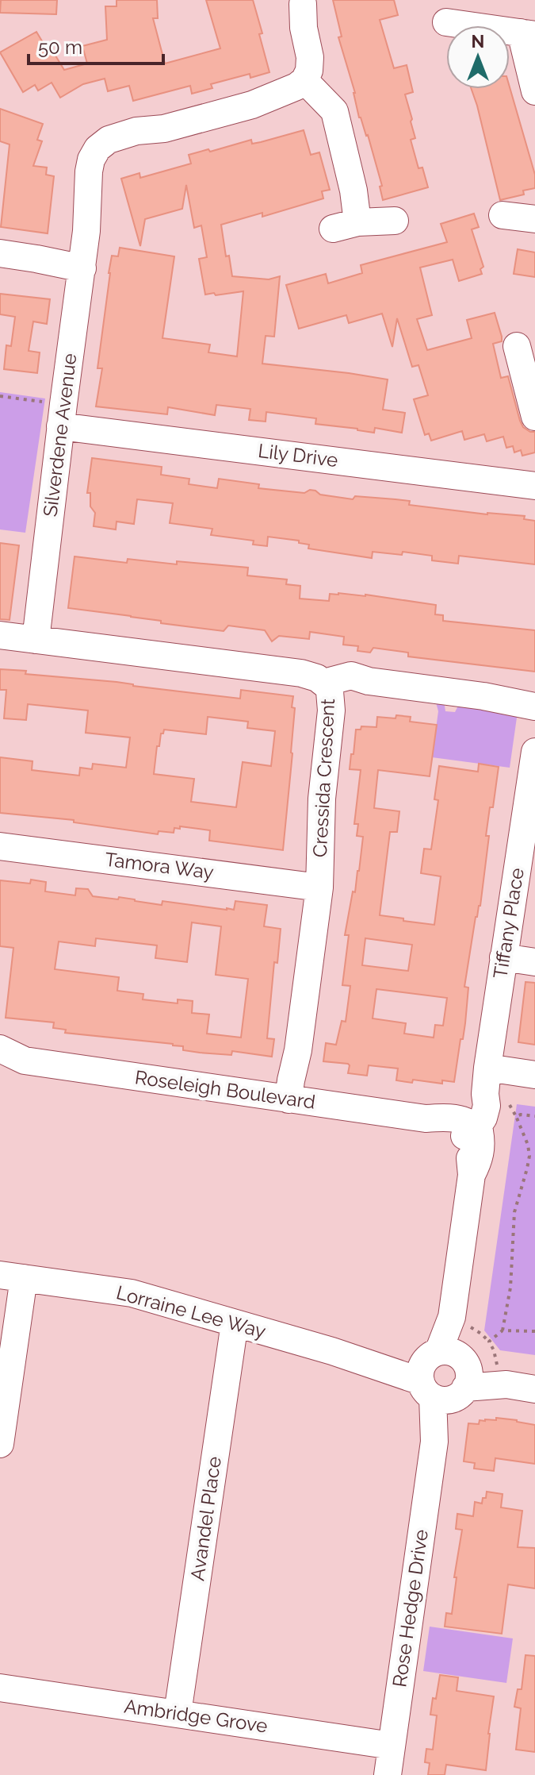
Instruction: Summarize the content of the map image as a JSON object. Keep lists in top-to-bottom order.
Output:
{
  "streets": {
    "street": [
      "Silverdene Avenue",
      "Lily Drive",
      "Cressida Crescent",
      "Tamora Way",
      "Tiffany Place",
      "Roseleigh Boulevard",
      "Lorraine Lee Way",
      "Avandel Place",
      "Rose Hedge Drive",
      "Ambridge Grove"
    ]
  },
  "crossings": [
    ["Silverdene Avenue", "Lily Drive"],
    ["Silverdene Avenue", "Cressida Crescent"],
    ["Cressida Crescent", "Tamora Way"],
    ["Cressida Crescent", "Roseleigh Boulevard"],
    ["Tiffany Place", "Roseleigh Boulevard"],
    ["Lorraine Lee Way", "Avandel Place"],
    ["Lorraine Lee Way", "Rose Hedge Drive"],
    ["Avandel Place", "Ambridge Grove"],
    ["Rose Hedge Drive", "Ambridge Grove"]
  ],
  "scale_bar": "50 m",
  "north": "top"
}
